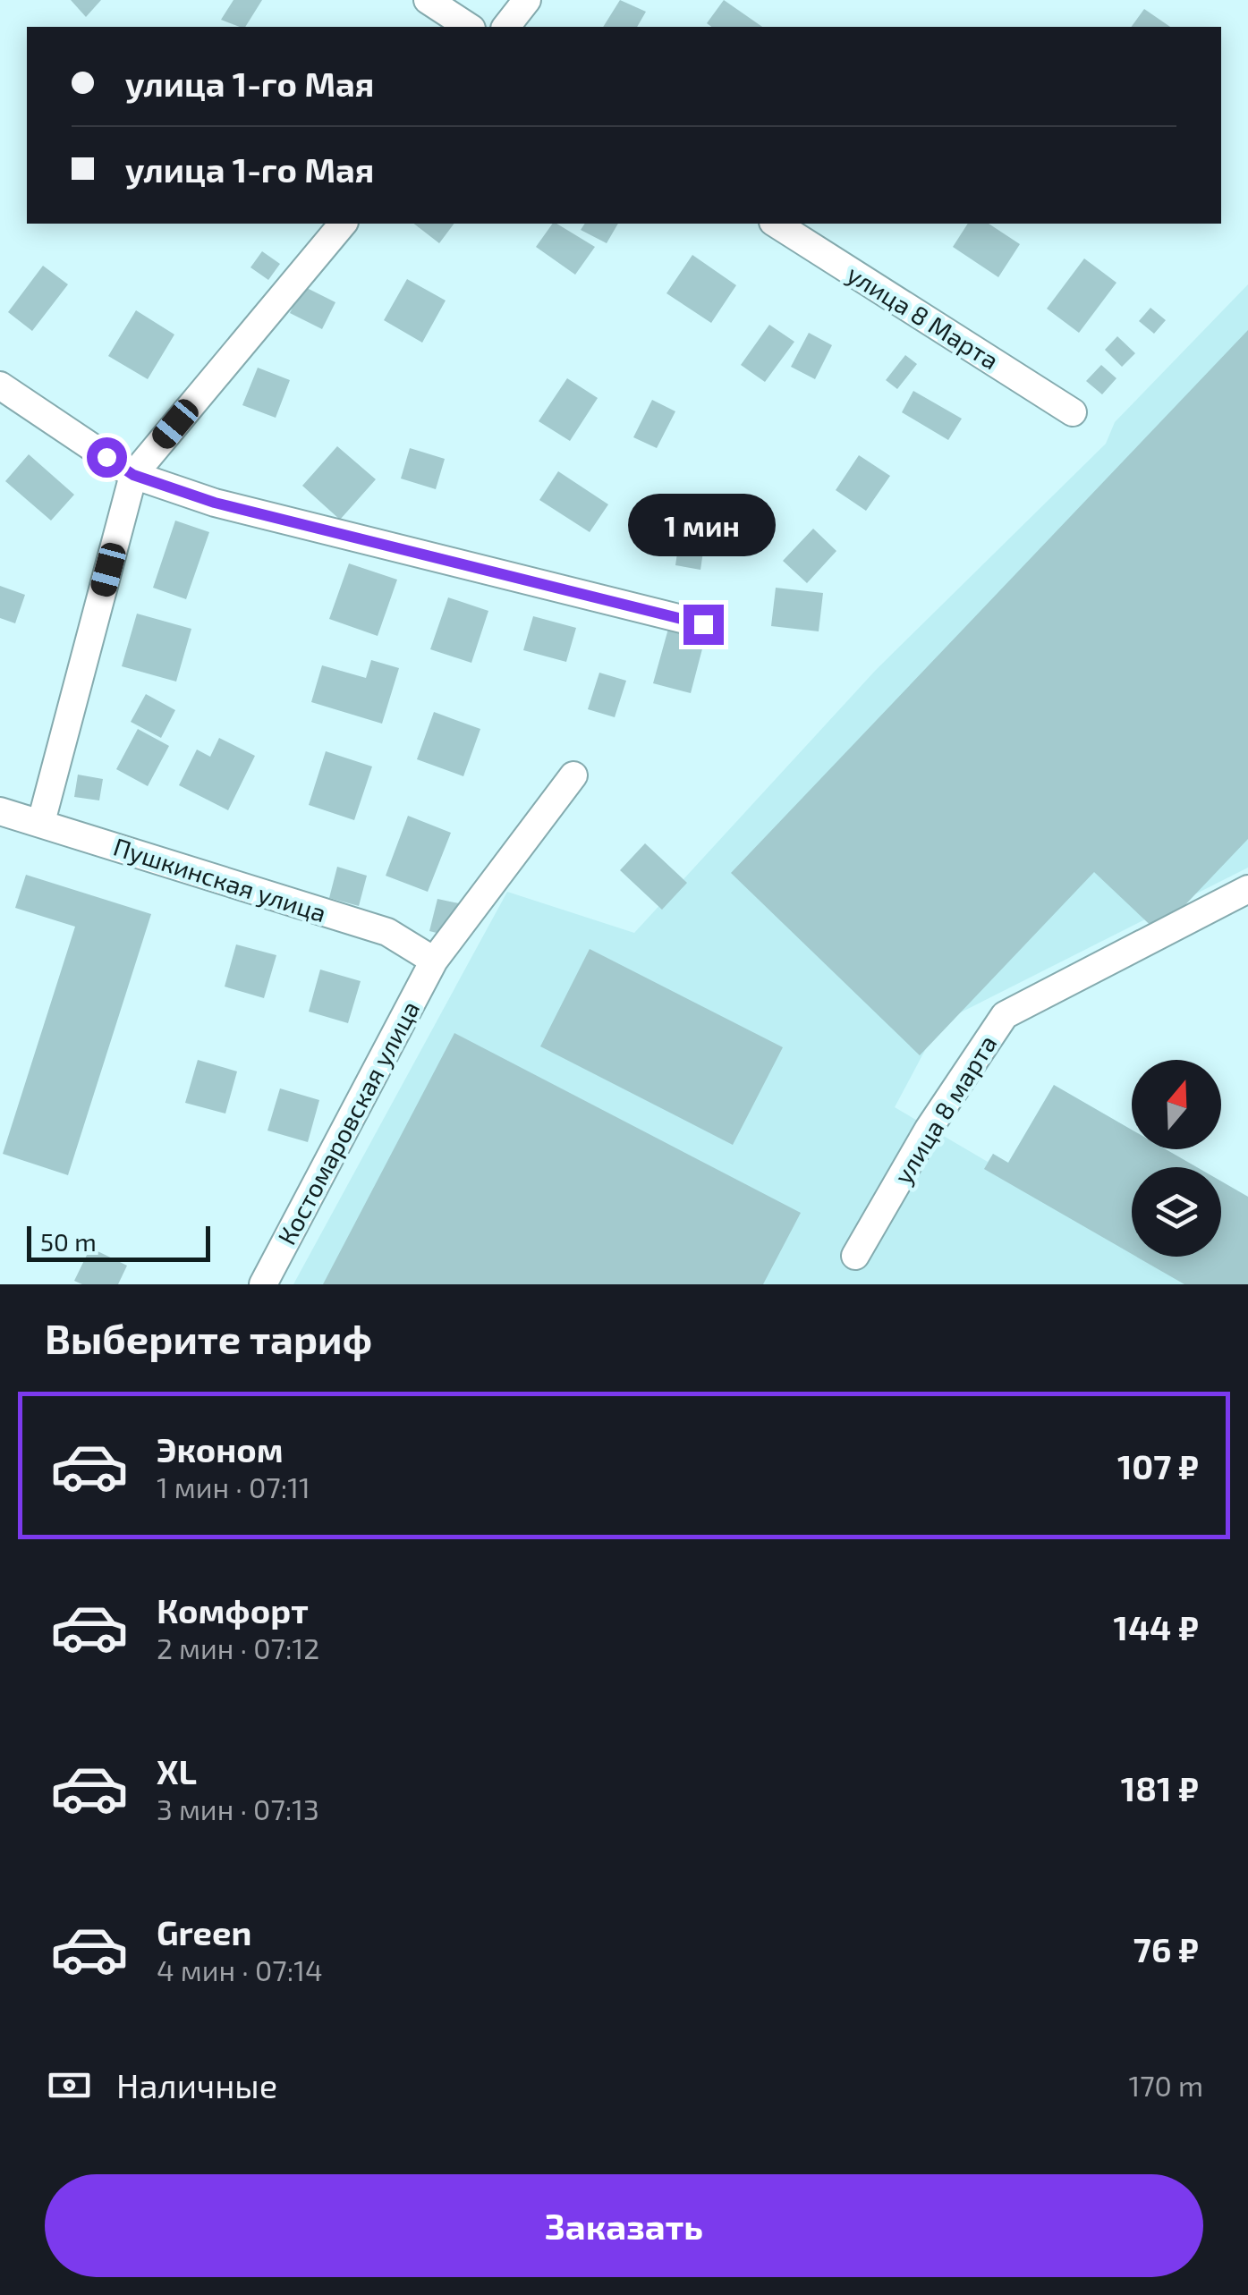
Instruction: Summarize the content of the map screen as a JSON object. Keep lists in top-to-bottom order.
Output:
{
  "streets": {
    "street": [
      "улица 8 Марта",
      "Пушкинская улица",
      "улица 8 марта",
      "Костомаровская улица"
    ]
  },
  "crossings": [
    ["Пушкинская улица", "Костомаровская улица"]
  ],
  "scale_bar": "50 m",
  "north": "top",
  "page": {
    "banner": ["улица 1-го Мая", "улица 1-го Мая"],
    "bubble": "1 мин",
    "scale": "50 m",
    "heading": "Выберите тариф",
    "list": [
      {
        "name": "Эконом",
        "note": "1 мин · 07:11",
        "value": "107 ₽"
      },
      {
        "name": "Комфорт",
        "note": "2 мин · 07:12",
        "value": "144 ₽"
      },
      {
        "name": "XL",
        "note": "3 мин · 07:13",
        "value": "181 ₽"
      },
      {
        "name": "Green",
        "note": "4 мин · 07:14",
        "value": "76 ₽"
      }
    ],
    "pay": ["Наличные", "170 m"],
    "buttons": "Заказать"
  }
}
